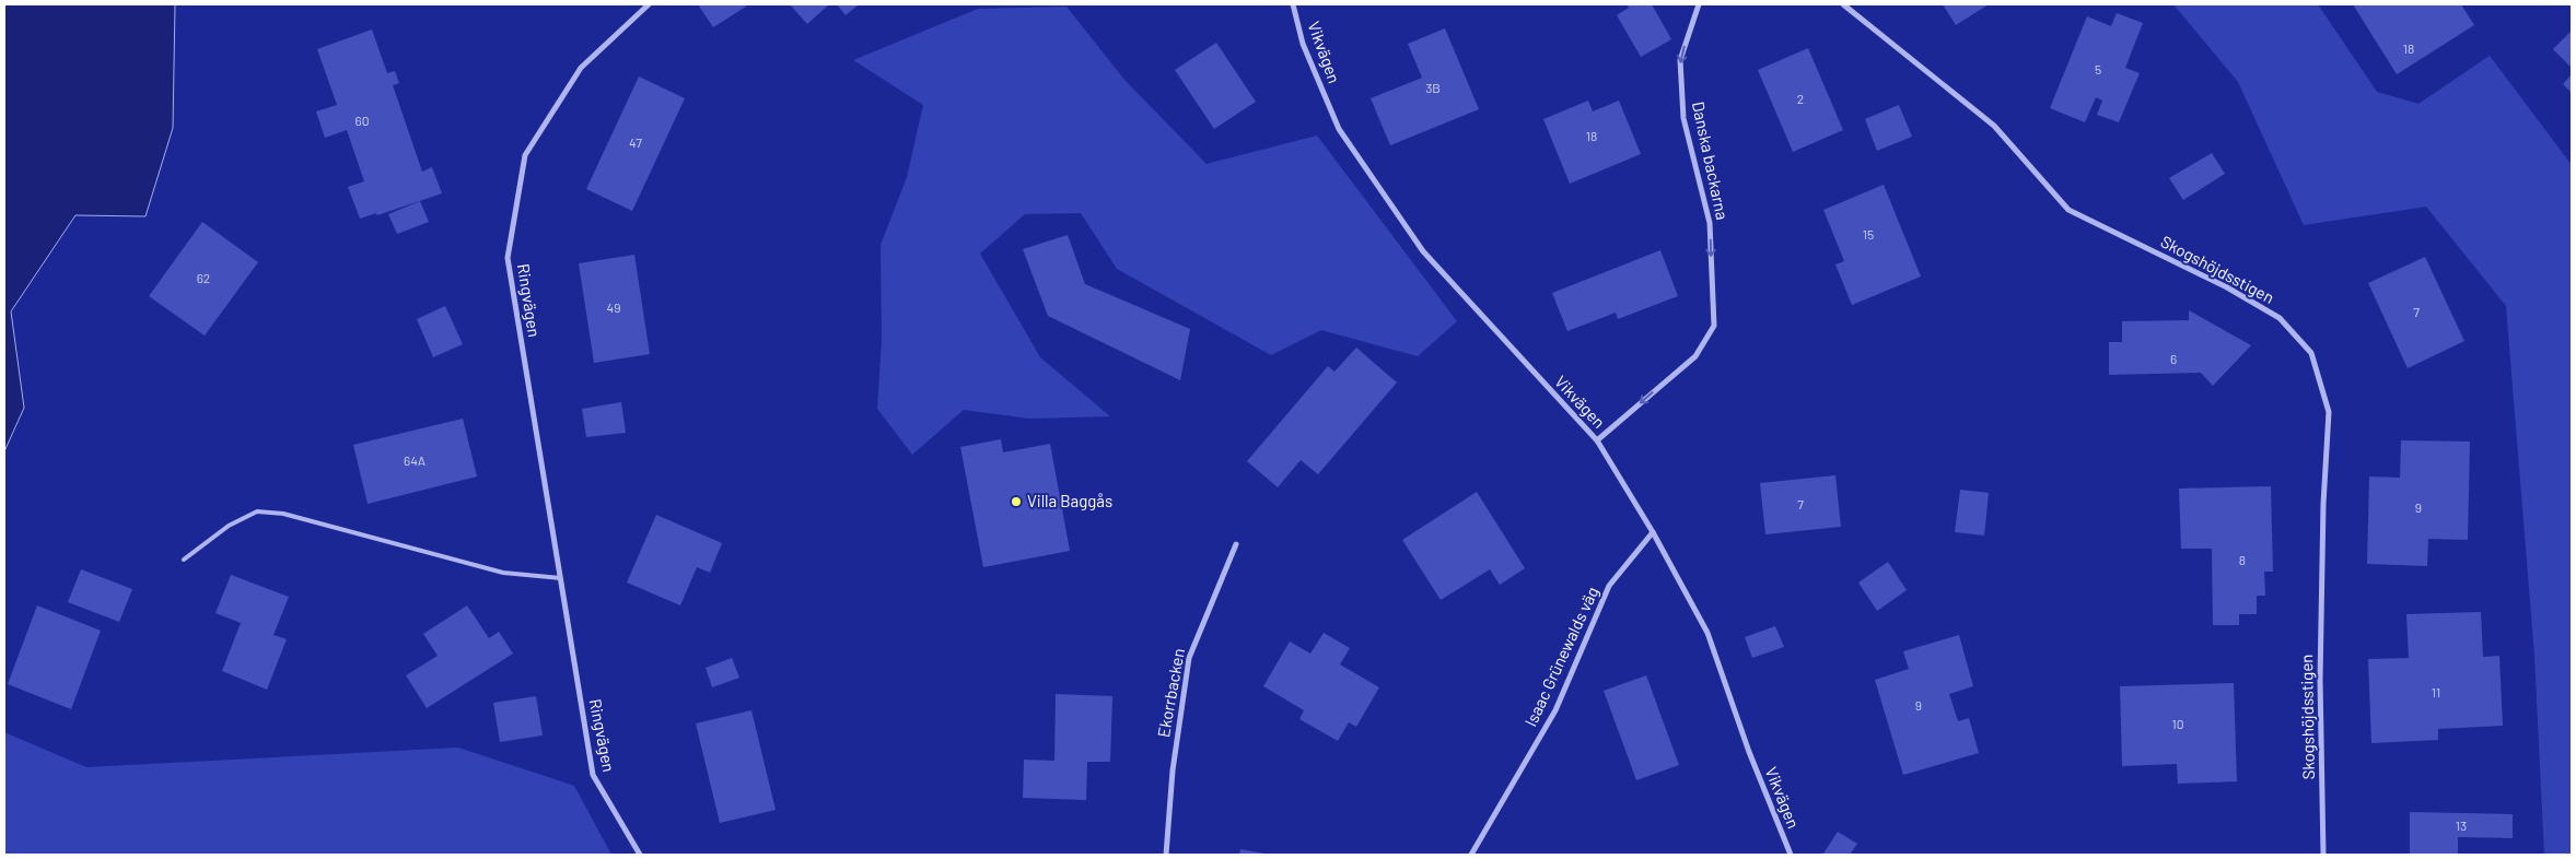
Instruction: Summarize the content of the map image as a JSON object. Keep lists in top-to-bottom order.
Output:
{
  "streets": {
    "street": [
      "Vikvägen",
      "Danska backarna",
      "Skogshöjdsstigen",
      "Ringvägen",
      "Isaac Grünewalds väg",
      "Ekorrbacken"
    ]
  },
  "crossings": [
    ["Vikvägen", "Danska backarna"],
    ["Vikvägen", "Isaac Grünewalds väg"]
  ],
  "one_way": ["Danska backarna"],
  "places": ["Villa Baggås"],
  "house_numbers": [
    "18",
    "5",
    "3B",
    "2",
    "60",
    "18",
    "47",
    "15",
    "62",
    "49",
    "7",
    "6",
    "64A",
    "7",
    "9",
    "8",
    "11",
    "9",
    "10",
    "13"
  ]
}
